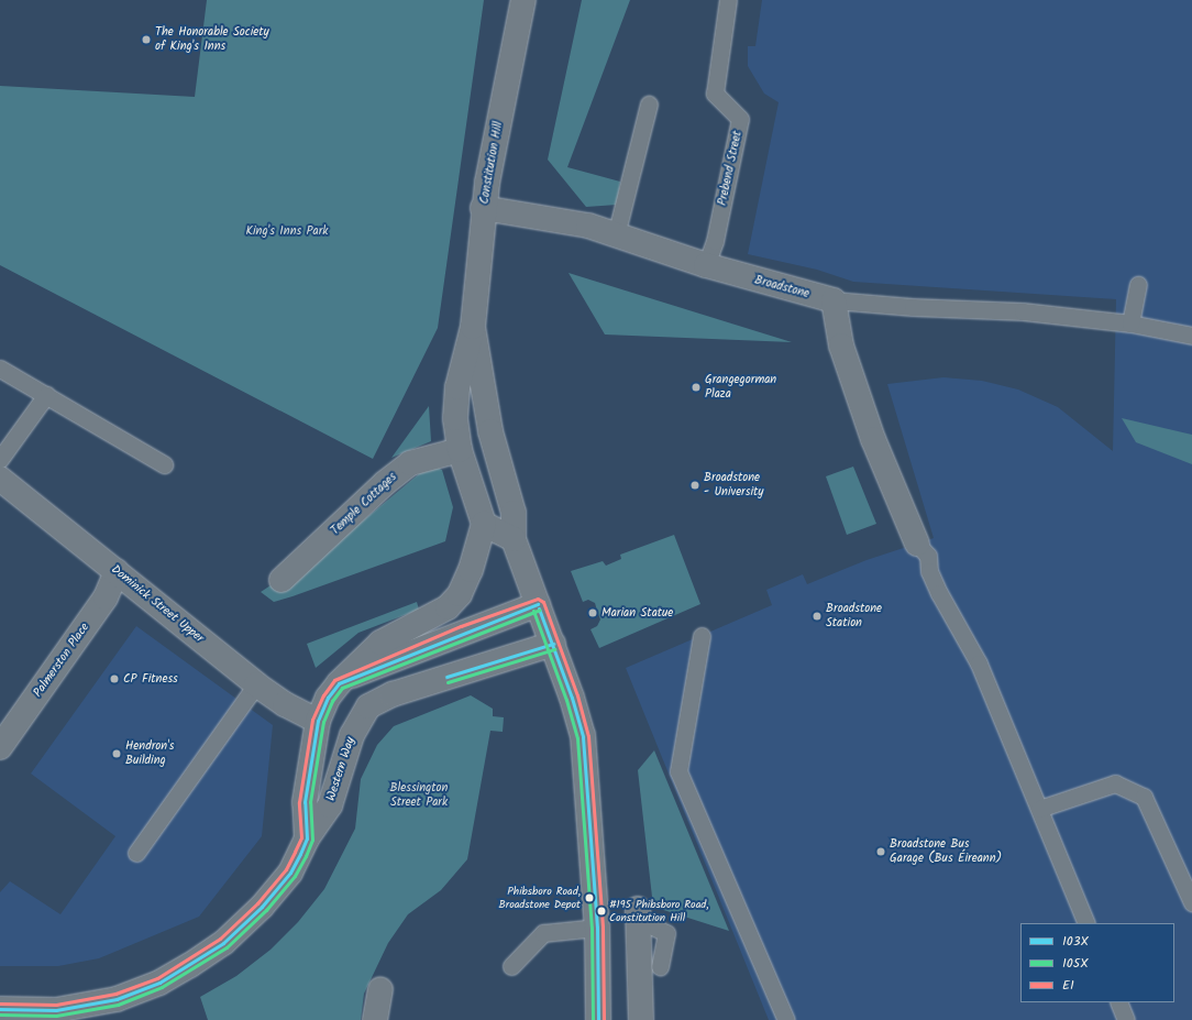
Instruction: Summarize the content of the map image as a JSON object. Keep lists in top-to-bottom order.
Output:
{
  "streets": {
    "main road": [
      "Constitution Hill",
      "Broadstone",
      "Temple Cottages",
      "Dominick Street Upper",
      "Palmerston Place",
      "Western Way"
    ],
    "lane": ["Prebend Street"]
  },
  "crossings": [
    ["Constitution Hill", "Broadstone"],
    ["Constitution Hill", "Temple Cottages"],
    ["Constitution Hill", "Western Way"],
    ["Prebend Street", "Broadstone"],
    ["Dominick Street Upper", "Palmerston Place"],
    ["Dominick Street Upper", "Western Way"]
  ],
  "parks": ["King's Inns Park", "Blessington Street Park"],
  "places": [
    "The Honorable Society of King's Inns",
    "Grangegorman Plaza",
    "Broadstone - University",
    "Marian Statue",
    "Broadstone Station",
    "CP Fitness",
    "Hendron's Building",
    "Broadstone Bus Garage (Bus Éireann)",
    "Phibsboro Road, Broadstone Depot",
    "#195 Phibsboro Road, Constitution Hill"
  ],
  "lines": ["transit line E1", "transit line 103X", "transit line 105X"],
  "legend": ["103X", "105X", "E1"]
}
